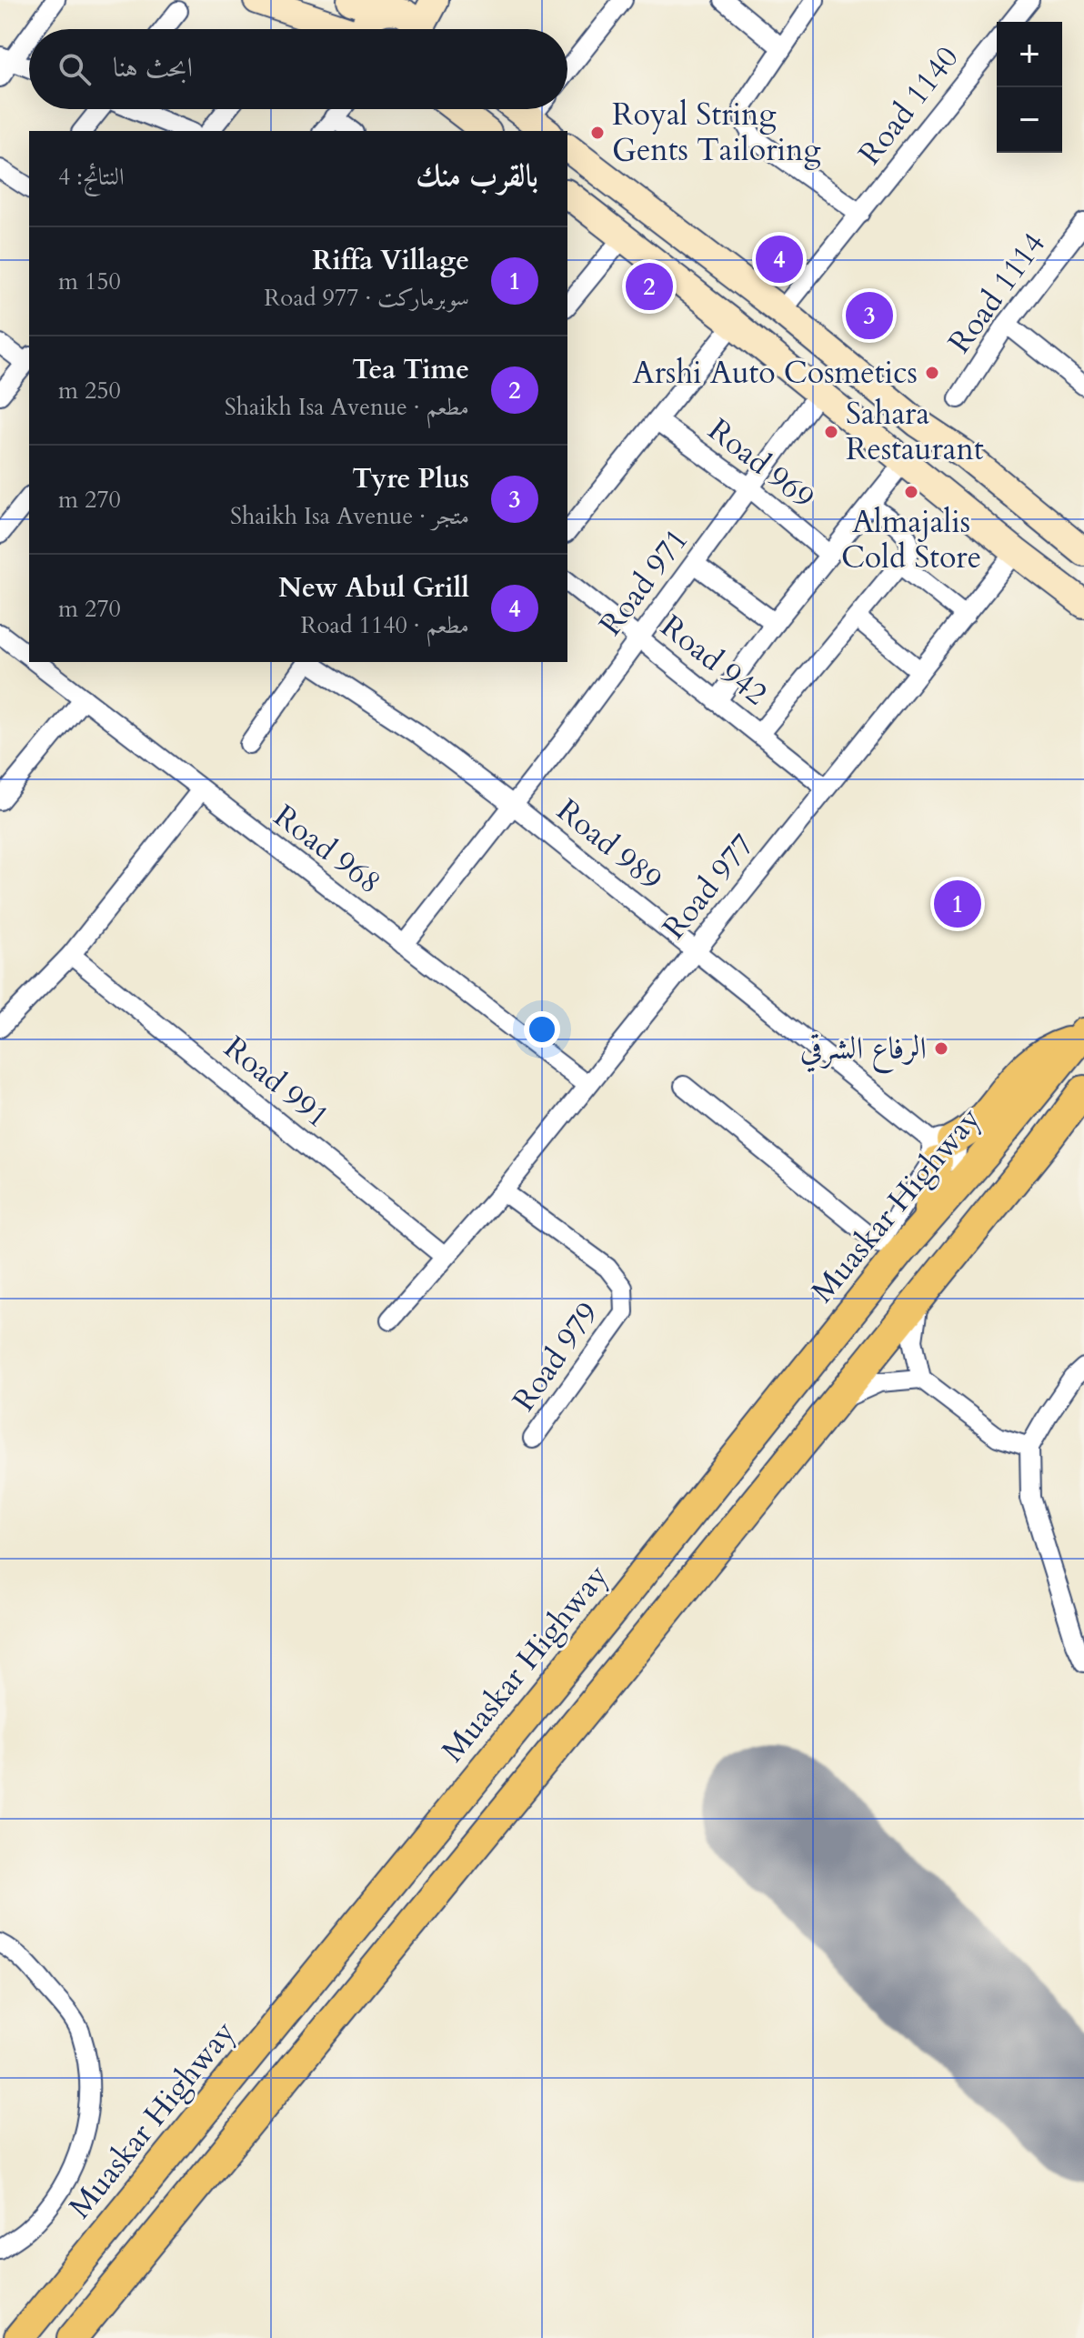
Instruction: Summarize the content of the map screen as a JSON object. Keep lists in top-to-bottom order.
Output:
{
  "streets": {
    "main road": ["Muaskar Highway"],
    "street": [
      "Road 1140",
      "Road 1114",
      "Road 969",
      "Road 971",
      "Road 942",
      "Road 989",
      "Road 968",
      "Road 977",
      "Road 991",
      "Road 979"
    ]
  },
  "crossings": [
    ["Road 969", "Road 971"],
    ["Road 971", "Road 942"],
    ["Road 971", "Road 989"],
    ["Road 971", "Road 968"],
    ["Road 942", "Road 977"],
    ["Road 989", "Road 977"],
    ["Road 968", "Road 977"],
    ["Road 977", "Road 991"],
    ["Road 977", "Road 979"]
  ],
  "places": [
    "Royal String Gents Tailoring",
    "Arshi Auto Cosmetics",
    "Sahara Restaurant",
    "Almajalis Cold Store",
    "الرفاع الشرقي"
  ],
  "page": {
    "map_buttons": ["+", "−"],
    "search": "ابحث هنا",
    "heading": ["بالقرب منك", "النتائج: 4"],
    "list": [
      {
        "mark": "1",
        "name": "Riffa Village",
        "note": "سوبرماركت · Road 977",
        "value": "150 m"
      },
      {
        "mark": "2",
        "name": "Tea Time",
        "note": "مطعم · Shaikh Isa Avenue",
        "value": "250 m"
      },
      {
        "mark": "3",
        "name": "Tyre Plus",
        "note": "متجر · Shaikh Isa Avenue",
        "value": "270 m"
      },
      {
        "mark": "4",
        "name": "New Abul Grill",
        "note": "مطعم · Road 1140",
        "value": "270 m"
      }
    ],
    "pins": [
      "4",
      "2",
      "3",
      "1"
    ]
  }
}
